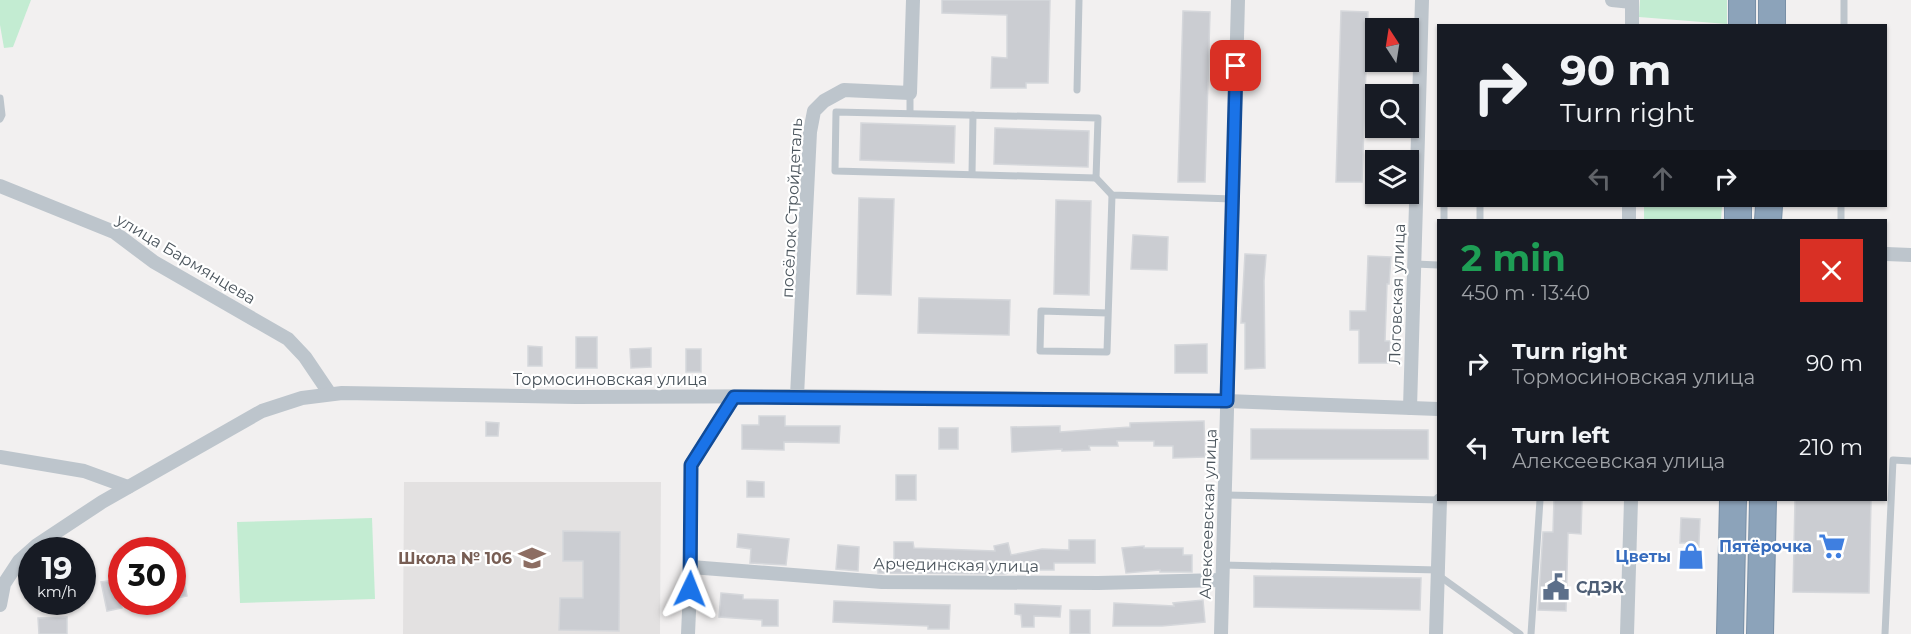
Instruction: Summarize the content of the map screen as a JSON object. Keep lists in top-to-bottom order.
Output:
{
  "streets": {
    "street": [
      "посёлок Стройдеталь",
      "улица Бармянцева",
      "Логовская улица",
      "Тормосиновская улица",
      "Алексеевская улица",
      "Арчединская улица"
    ]
  },
  "crossings": [
    ["посёлок Стройдеталь", "Тормосиновская улица"],
    ["улица Бармянцева", "Тормосиновская улица"],
    ["Логовская улица", "Тормосиновская улица"],
    ["Тормосиновская улица", "Алексеевская улица"],
    ["Алексеевская улица", "Арчединская улица"]
  ],
  "places": {
    "supermarket": ["Пятёрочка"],
    "shop": ["Цветы"],
    "school or university": ["Школа № 106"],
    "public building": ["СДЭК"]
  },
  "north": "top",
  "page": {
    "turn": ["90 m", "Turn right"],
    "heading": ["2 min", "450 m · 13:40"],
    "list": [
      {
        "name": "Turn right",
        "note": "Тормосиновская улица",
        "value": "90 m"
      },
      {
        "name": "Turn left",
        "note": "Алексеевская улица",
        "value": "210 m"
      }
    ],
    "speed": "19 km/h",
    "limit": "30"
  }
}
